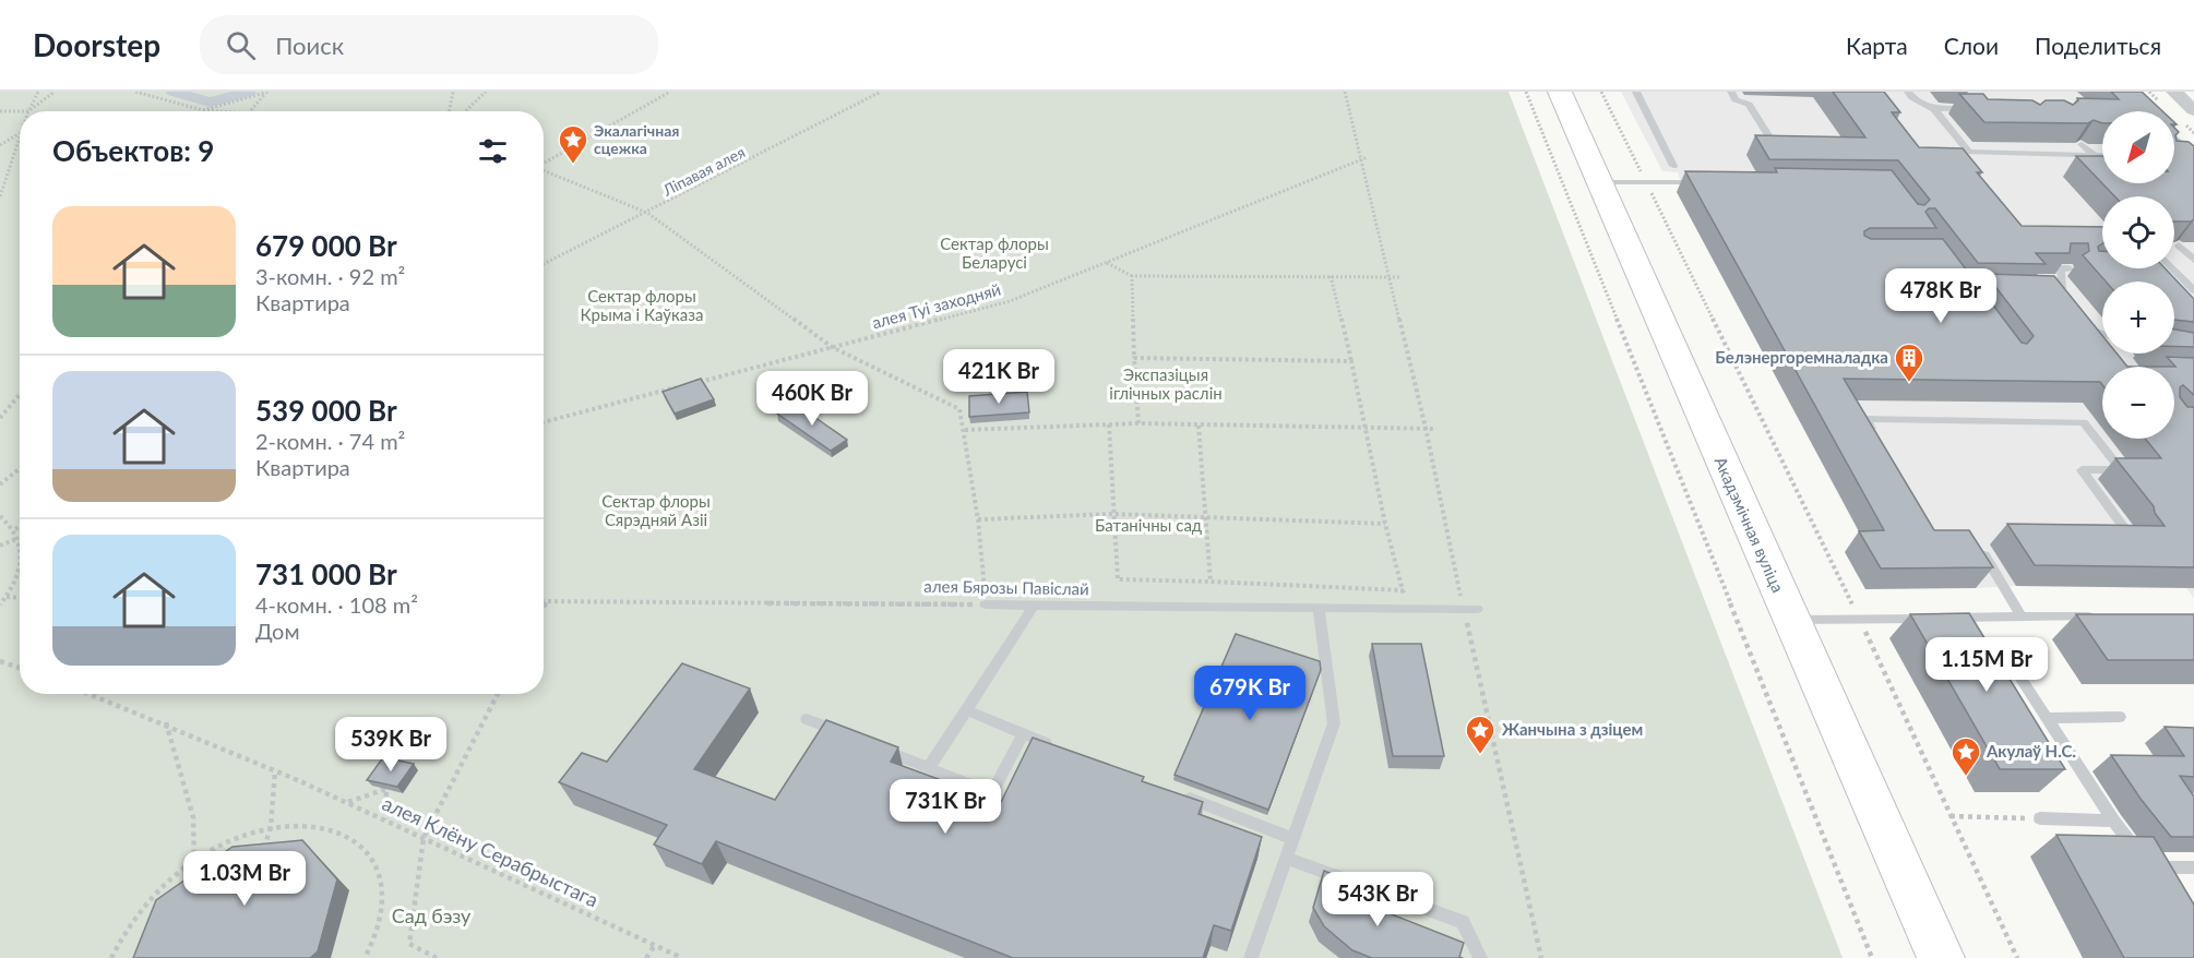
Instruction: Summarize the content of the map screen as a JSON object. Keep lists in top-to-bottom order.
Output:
{
  "streets": {
    "main road": ["Акадэмічная вуліца"],
    "lane": ["алея Бярозы Павіслай"],
    "path": ["Ліпавая алея", "алея Туі заходняй", "алея Клёну Серабрыстага"]
  },
  "parks": [
    "Сектар флоры Беларусі",
    "Сектар флоры Крыма і Каўказа",
    "Экспазіцыя іглічных раслін",
    "Сектар флоры Сярэдняй Азіі",
    "Батанічны сад",
    "Сад бэзу"
  ],
  "places": {
    "place": ["Экалагічная сцежка", "Жанчына з дзіцем", "Акулаў Н.С."],
    "building": ["Белэнергоремналадка"]
  },
  "north": "bottom left",
  "page": {
    "header": "Doorstep",
    "search": "Поиск",
    "nav": ["Карта", "Слои", "Поделиться"],
    "map_buttons": ["+", "−"],
    "heading": "Объектов: 9",
    "list": [
      {
        "name": "679 000 Br",
        "note": "3-комн. · 92 m² · Квартира"
      },
      {
        "name": "539 000 Br",
        "note": "2-комн. · 74 m² · Квартира"
      },
      {
        "name": "731 000 Br",
        "note": "4-комн. · 108 m² · Дом"
      }
    ],
    "price": [
      "478K Br",
      "421K Br",
      "460K Br",
      "1.15M Br",
      "679K Br",
      "539K Br",
      "731K Br",
      "1.03M Br",
      "543K Br"
    ]
  }
}
